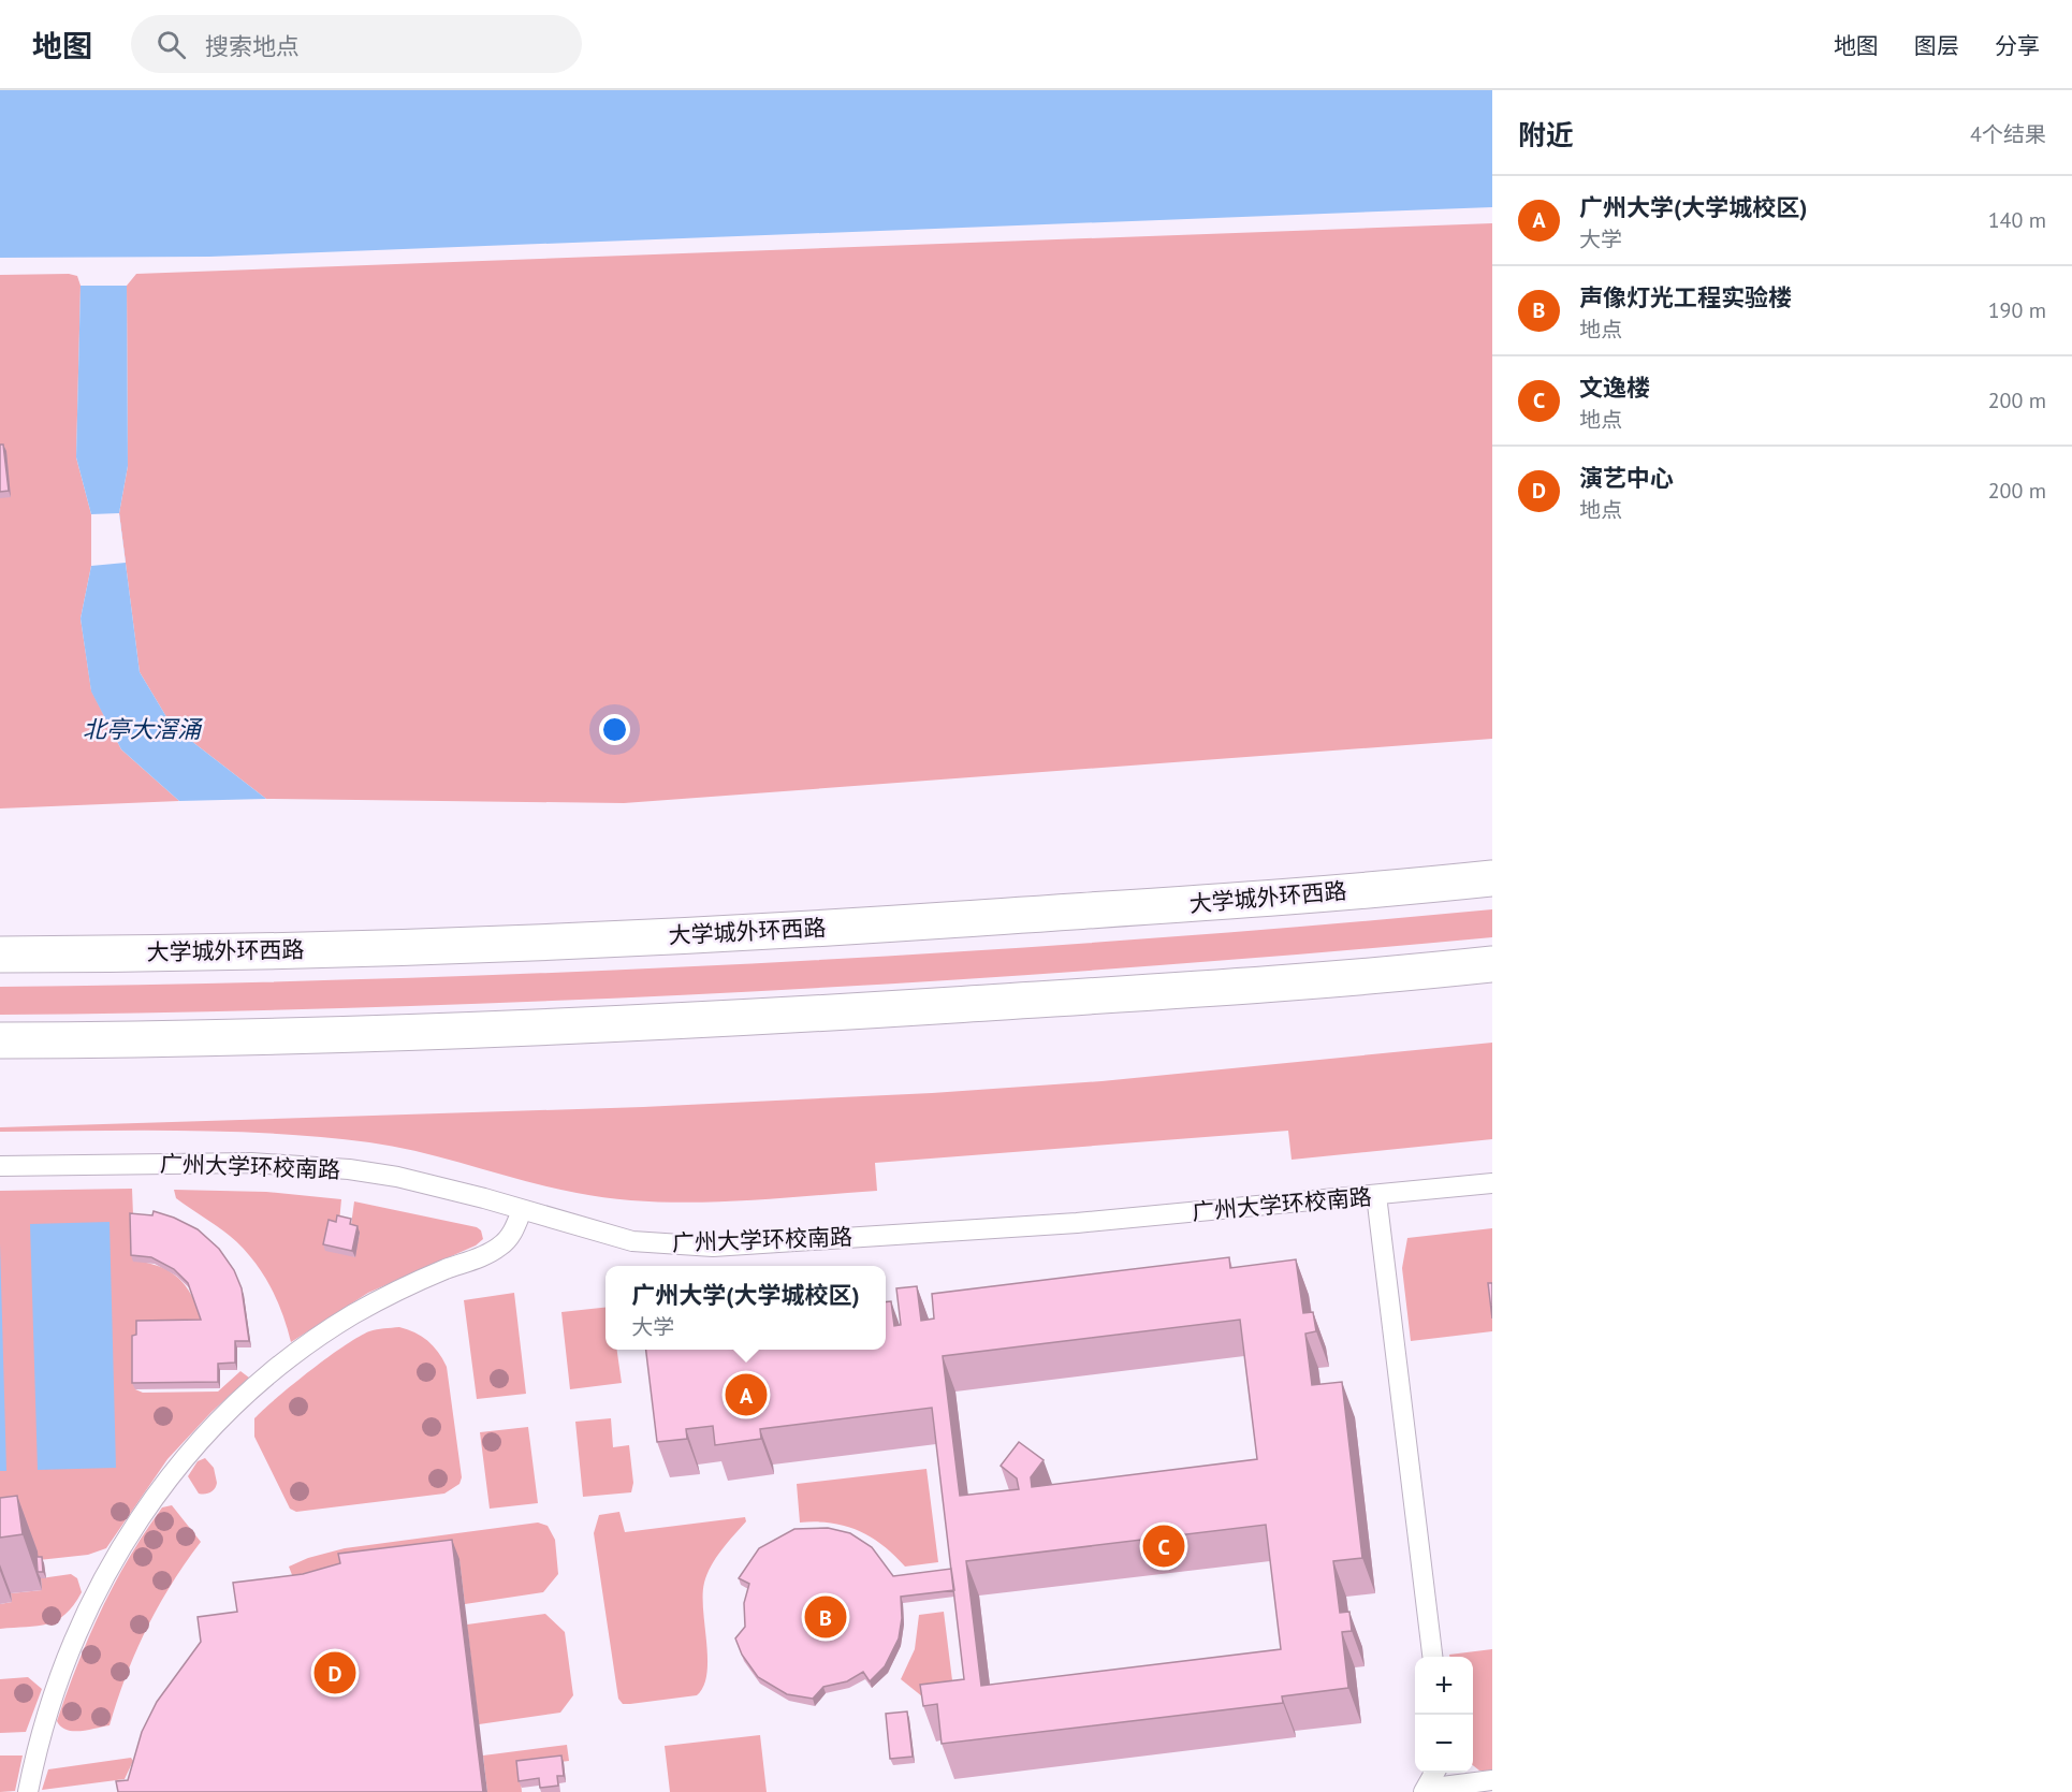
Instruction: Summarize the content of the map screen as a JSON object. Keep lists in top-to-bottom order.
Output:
{
  "streets": {
    "main road": ["大学城外环西路"],
    "lane": ["广州大学环校南路"]
  },
  "water": ["北亭大滘涌"],
  "page": {
    "header": "地图",
    "search": "搜索地点",
    "nav": ["地图", "图层", "分享"],
    "heading": ["附近", "4个结果"],
    "list": [
      {
        "mark": "A",
        "name": "广州大学(大学城校区)",
        "note": "大学",
        "value": "140 m"
      },
      {
        "mark": "B",
        "name": "声像灯光工程实验楼",
        "note": "地点",
        "value": "190 m"
      },
      {
        "mark": "C",
        "name": "文逸楼",
        "note": "地点",
        "value": "200 m"
      },
      {
        "mark": "D",
        "name": "演艺中心",
        "note": "地点",
        "value": "200 m"
      }
    ],
    "popup": ["广州大学(大学城校区)", "大学"],
    "pins": [
      "A",
      "C",
      "B",
      "D"
    ],
    "map_buttons": ["+", "−"]
  }
}
